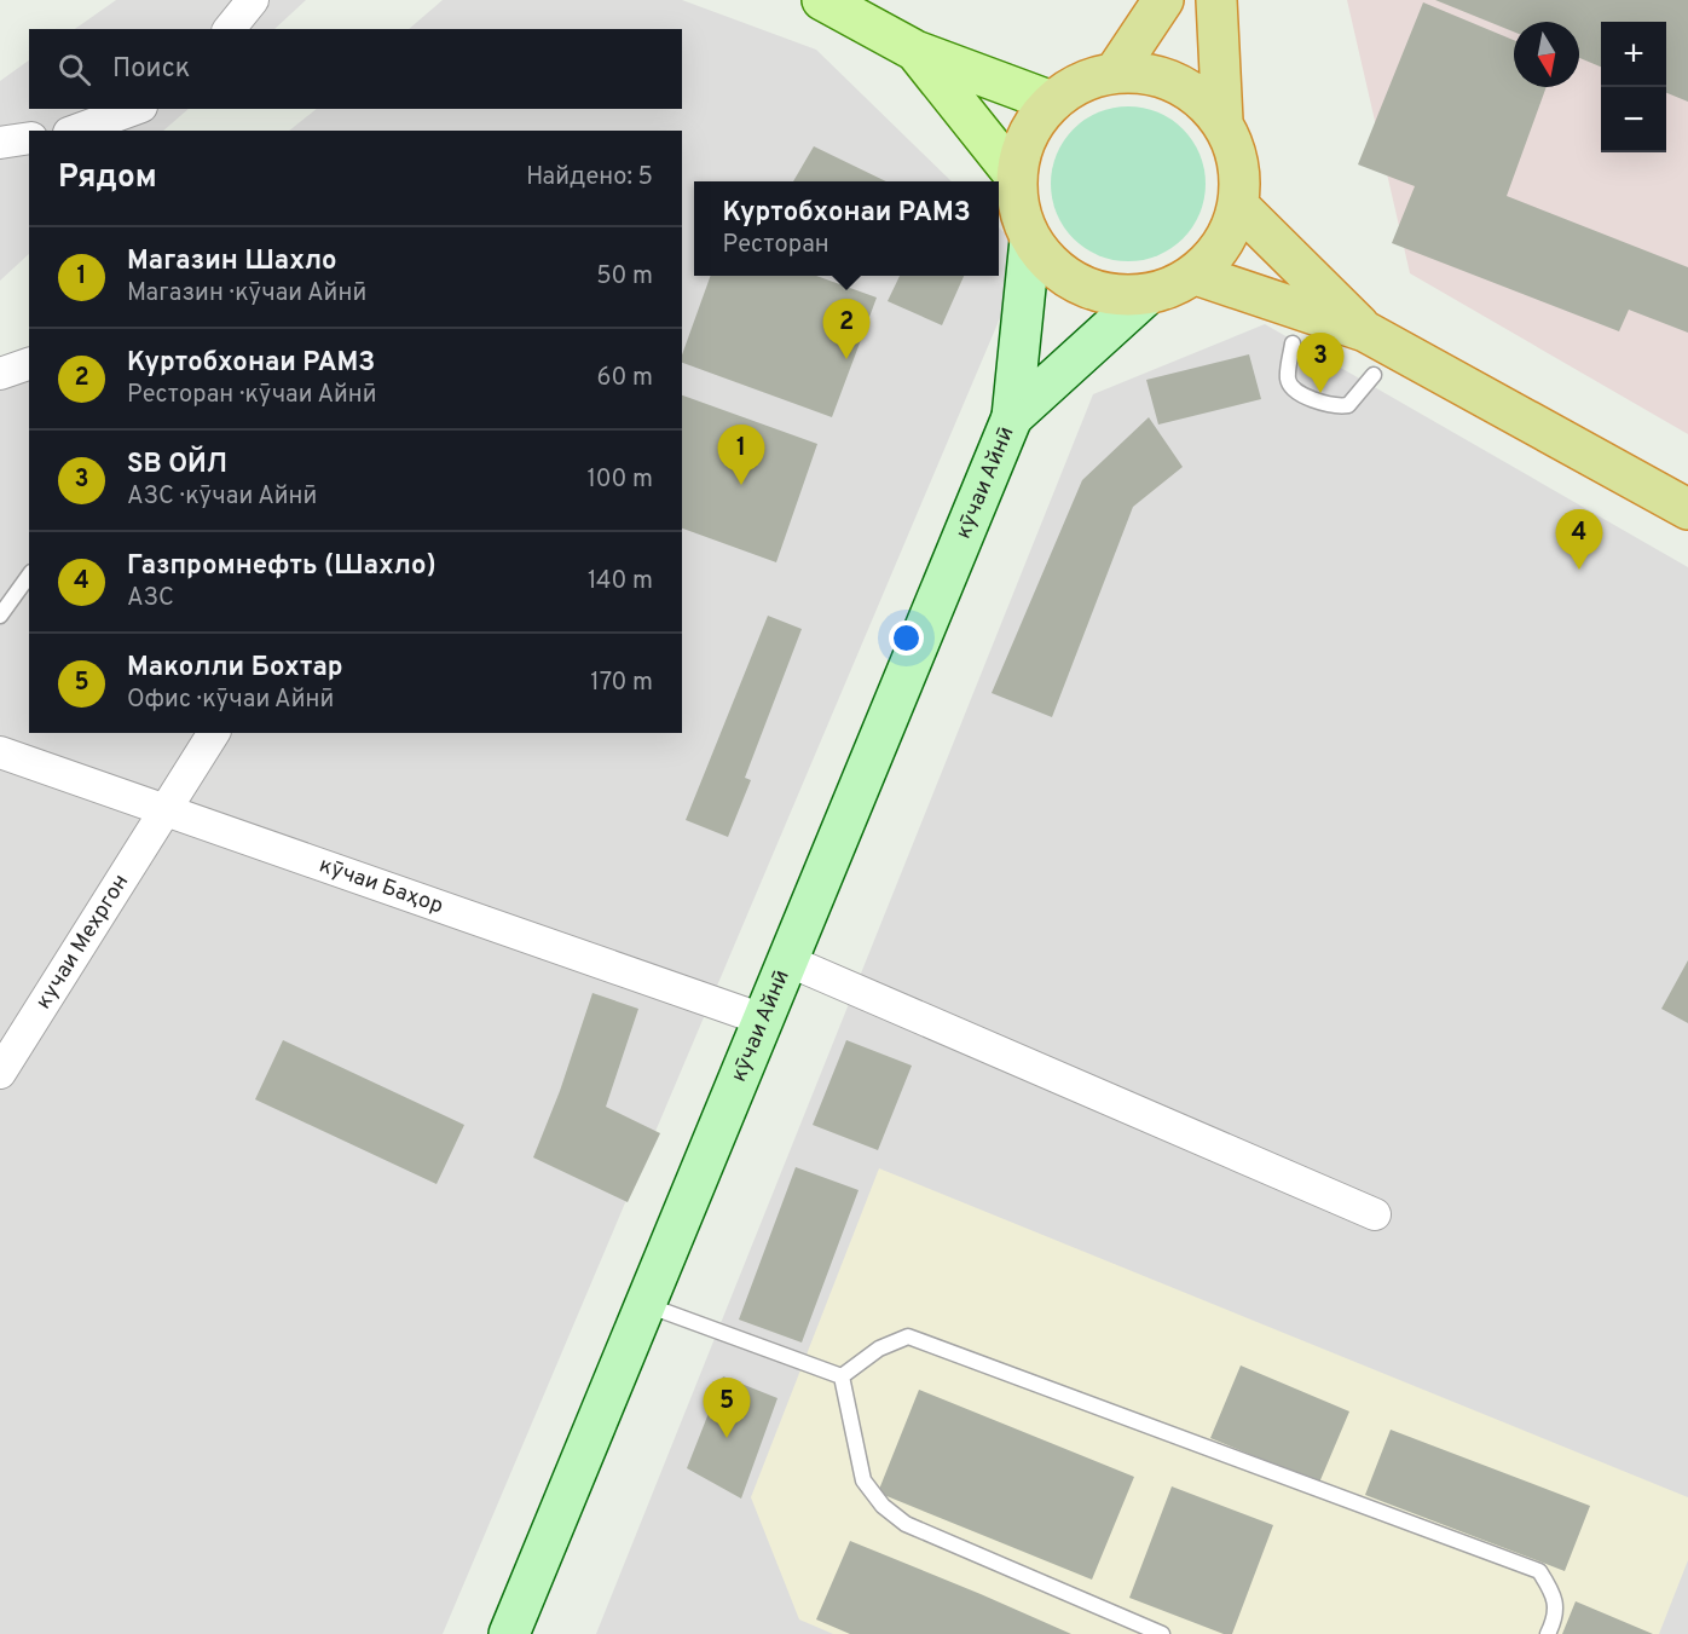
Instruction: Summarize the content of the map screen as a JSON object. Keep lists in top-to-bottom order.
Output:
{
  "streets": {
    "main road": ["кӯчаи Айнӣ"],
    "street": ["кӯчаи Баҳор", "кучаи Мехргон"]
  },
  "crossings": [
    ["кӯчаи Айнӣ", "кӯчаи Баҳор"],
    ["кӯчаи Баҳор", "кучаи Мехргон"]
  ],
  "north": "bottom",
  "page": {
    "map_buttons": ["+", "−"],
    "search": "Поиск",
    "heading": ["Рядом", "Найдено: 5"],
    "popup": ["Куртобхонаи РАМЗ", "Ресторан"],
    "list": [
      {
        "mark": "1",
        "name": "Магазин Шахло",
        "note": "Магазин · кӯчаи Айнӣ",
        "value": "50 m"
      },
      {
        "mark": "2",
        "name": "Куртобхонаи РАМЗ",
        "note": "Ресторан · кӯчаи Айнӣ",
        "value": "60 m"
      },
      {
        "mark": "3",
        "name": "SB ОЙЛ",
        "note": "АЗС · кӯчаи Айнӣ",
        "value": "100 m"
      },
      {
        "mark": "4",
        "name": "Газпромнефть (Шахло)",
        "note": "АЗС",
        "value": "140 m"
      },
      {
        "mark": "5",
        "name": "Маколли Бохтар",
        "note": "Офис · кӯчаи Айнӣ",
        "value": "170 m"
      }
    ],
    "pins": [
      "2",
      "3",
      "1",
      "4",
      "5"
    ]
  }
}
